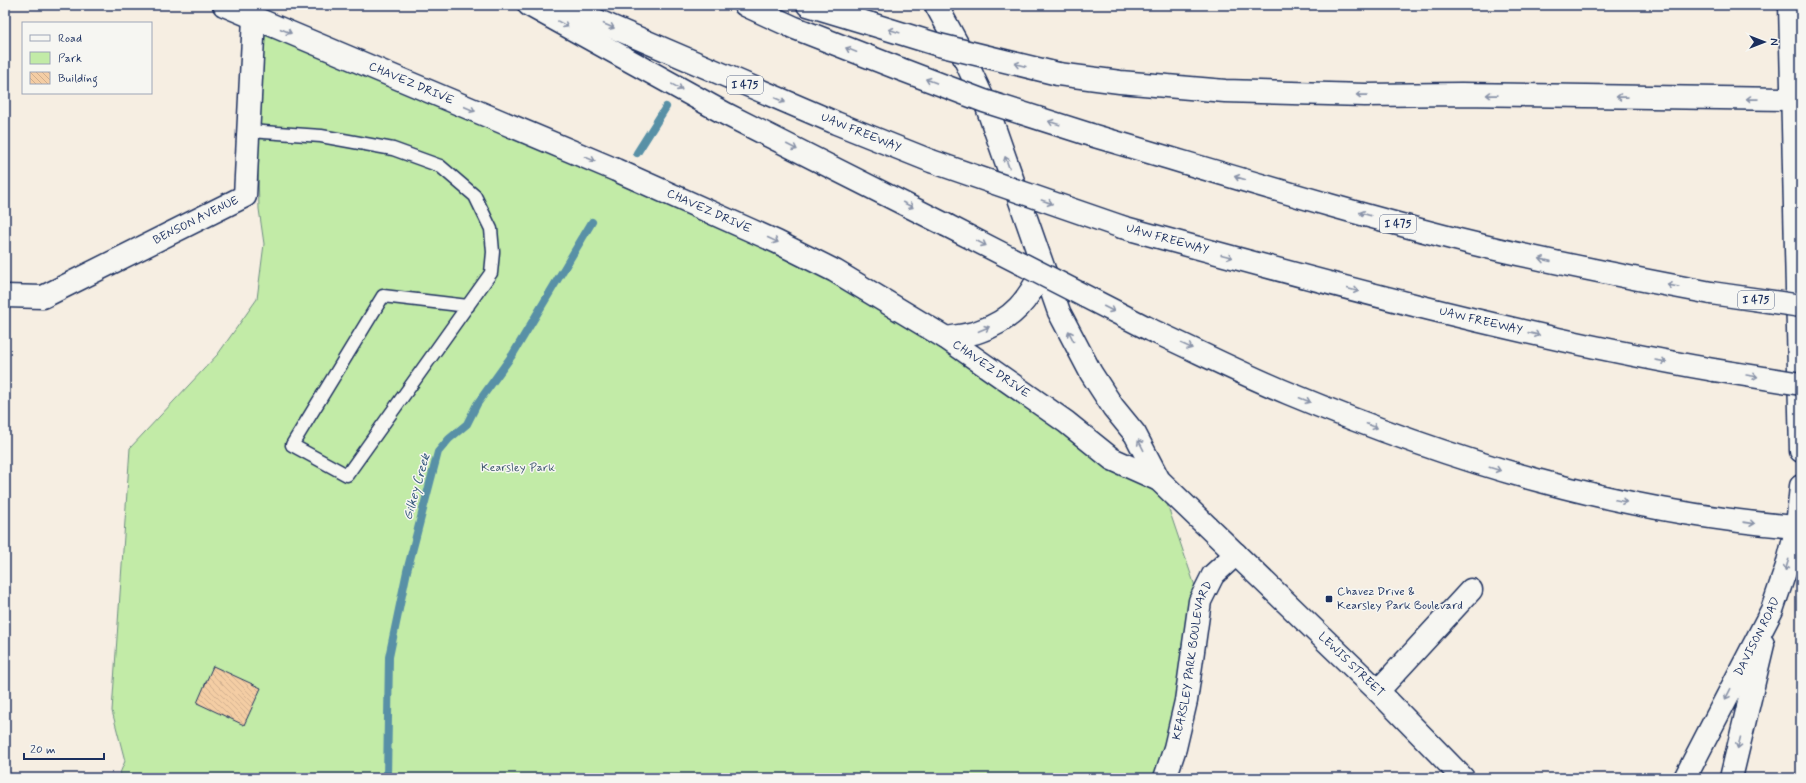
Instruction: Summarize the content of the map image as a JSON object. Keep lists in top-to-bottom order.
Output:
{
  "streets": {
    "main road": [
      "CHAVEZ DRIVE",
      "I 475",
      "UAW FREEWAY",
      "BENSON AVENUE",
      "DAVISON ROAD",
      "KEARSLEY PARK BOULEVARD",
      "LEWIS STREET"
    ]
  },
  "crossings": [
    ["CHAVEZ DRIVE", "BENSON AVENUE"],
    ["CHAVEZ DRIVE", "KEARSLEY PARK BOULEVARD"],
    ["CHAVEZ DRIVE", "LEWIS STREET"],
    ["KEARSLEY PARK BOULEVARD", "LEWIS STREET"]
  ],
  "water": ["Gilkey Creek"],
  "parks": ["Kearsley Park"],
  "places": {
    "transit": ["Chavez Drive & Kearsley Park Boulevard"]
  },
  "legend": ["Road", "Park", "Building"],
  "scale_bar": "20 m",
  "north": "right"
}
